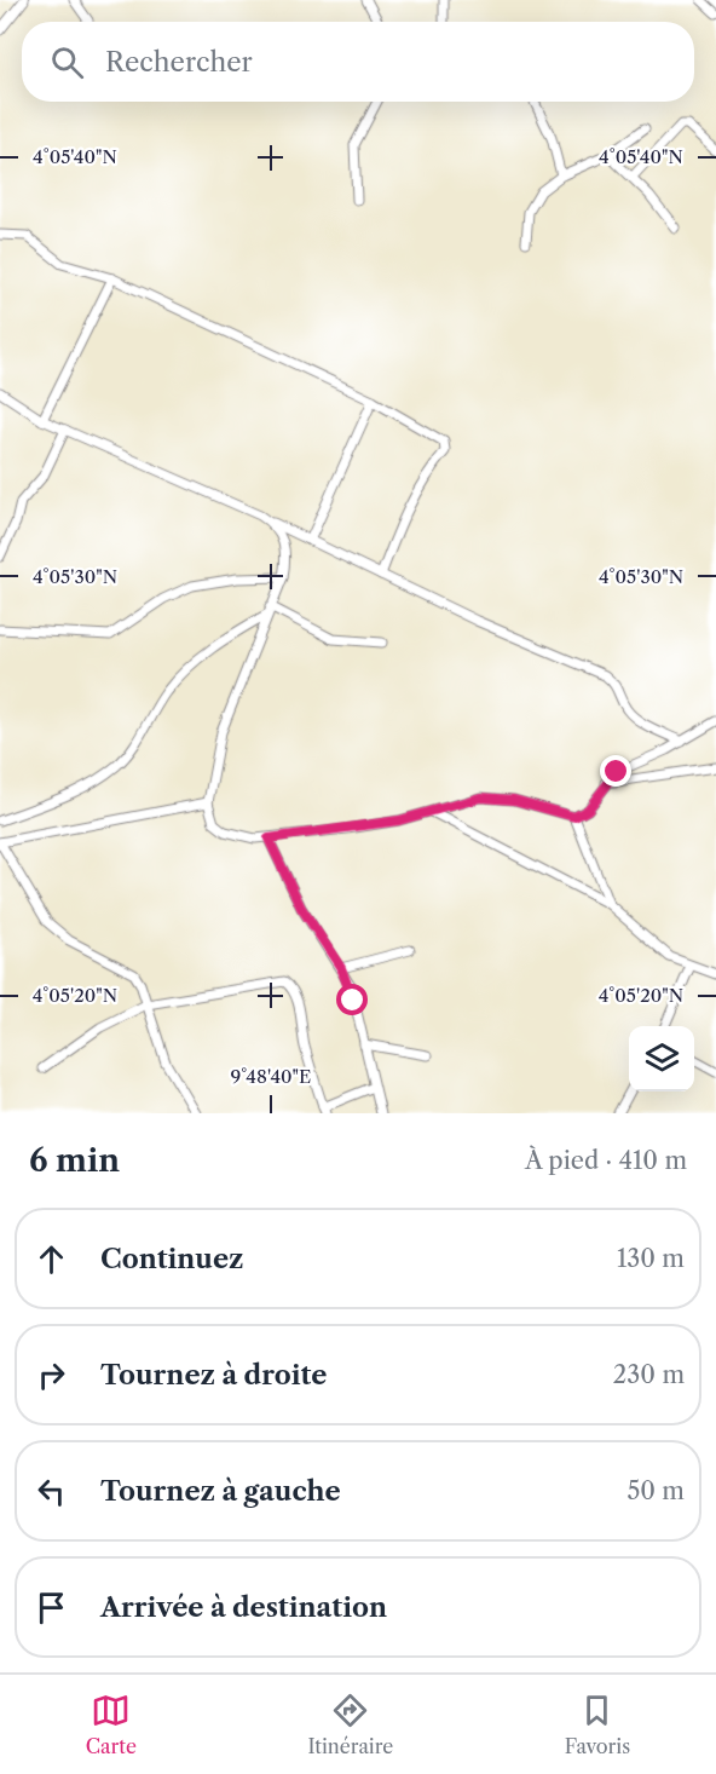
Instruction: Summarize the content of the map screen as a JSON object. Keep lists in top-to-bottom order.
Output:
{
  "page": {
    "search": "Rechercher",
    "heading": ["6 min", "À pied · 410 m"],
    "list": [
      ["Continuez", "130 m"],
      ["Tournez à droite", "230 m"],
      ["Tournez à gauche", "50 m"],
      "Arrivée à destination"
    ],
    "nav": ["Carte", "Itinéraire", "Favoris"]
  },
  "coordinates": [
    "4°05'40\"N",
    "4°05'30\"N",
    "4°05'20\"N",
    "9°48'40\"E"
  ]
}
